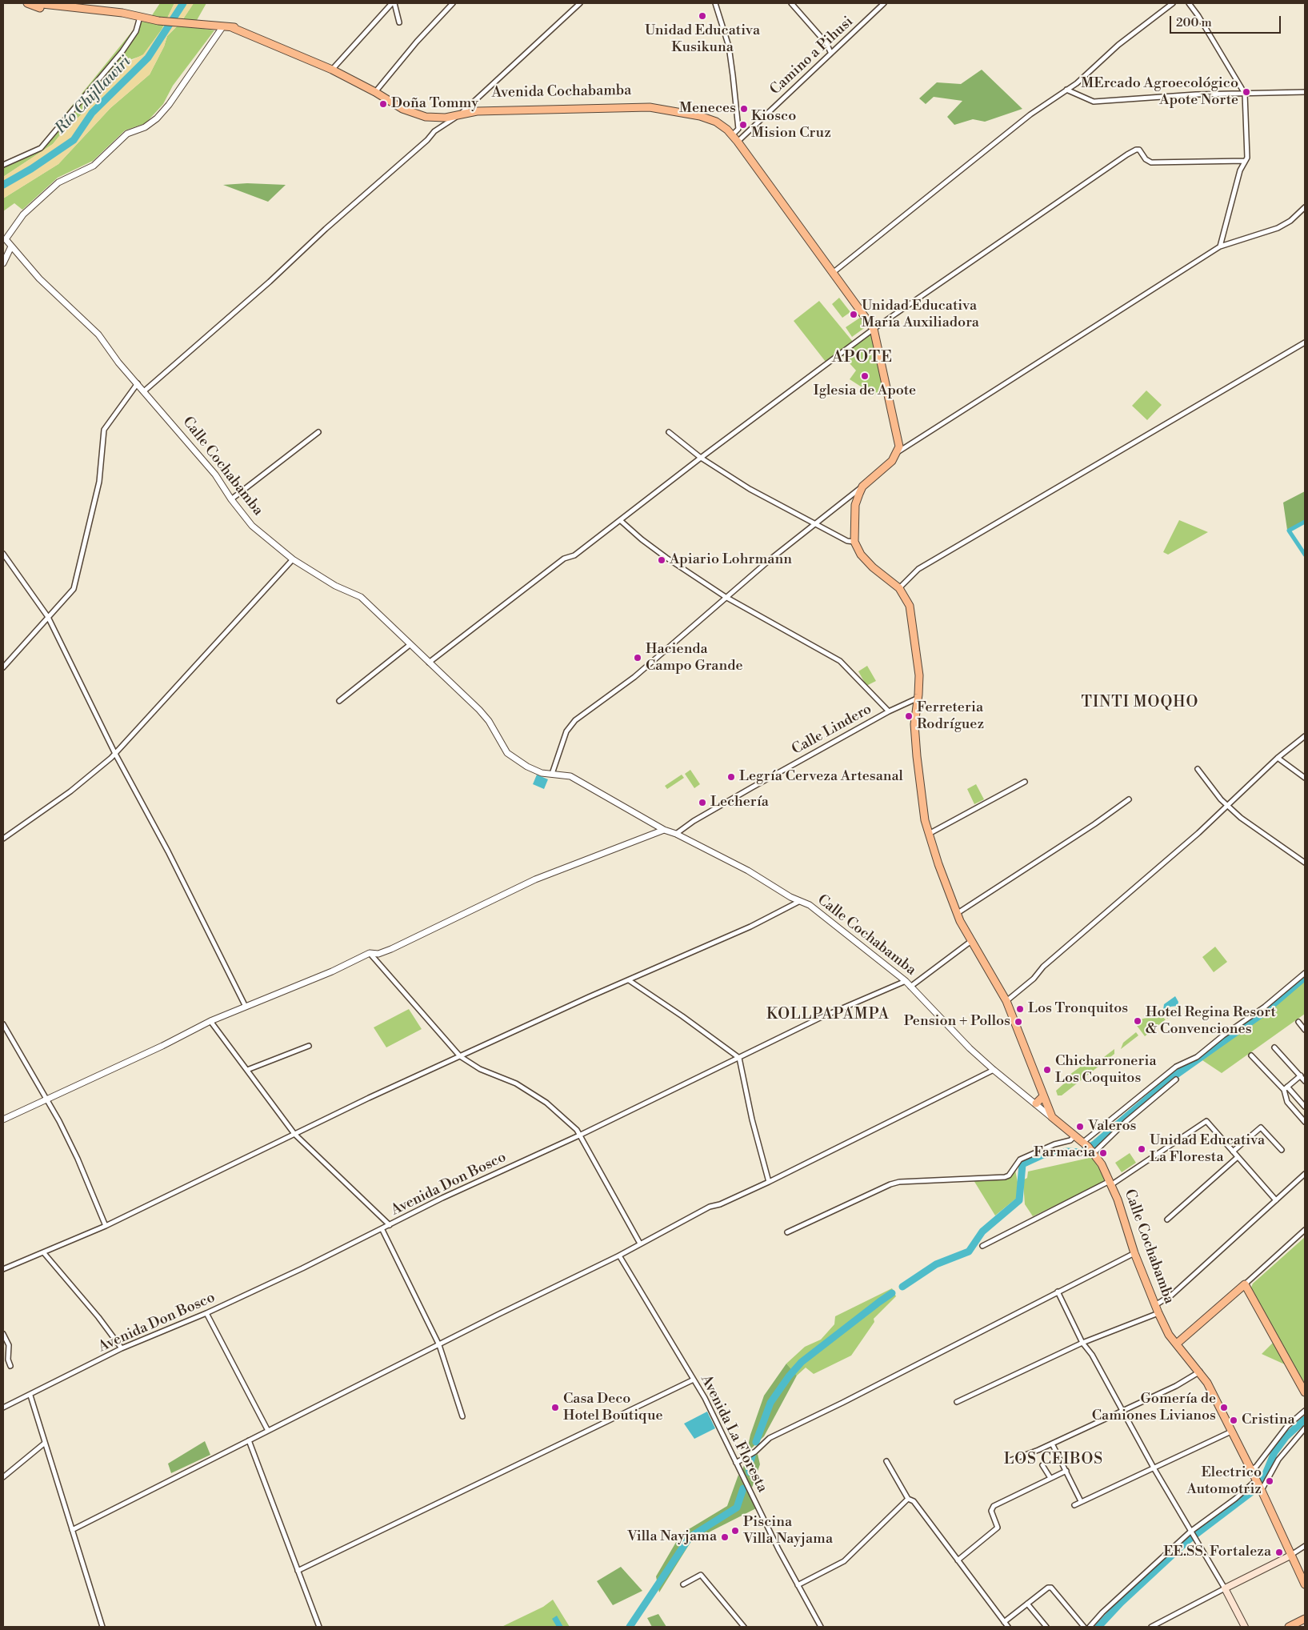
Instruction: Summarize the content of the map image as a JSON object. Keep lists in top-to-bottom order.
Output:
{
  "streets": {
    "main road": ["Avenida Cochabamba", "Calle Cochabamba"],
    "street": [
      "Camino a Pihusi",
      "Calle Lindero",
      "Avenida Don Bosco",
      "Avenida La Floresta"
    ]
  },
  "crossings": [
    ["Camino a Pihusi", "Avenida Cochabamba"],
    ["Calle Cochabamba", "Calle Lindero"],
    ["Calle Cochabamba", "Avenida Don Bosco"]
  ],
  "districts": [
    "APOTE",
    "TINTI MOQHO",
    "KOLLPAPAMPA",
    "LOS CEIBOS"
  ],
  "water": ["Río Chijllawiri"],
  "places": [
    "Unidad Educativa Kusikuna",
    "MErcado Agroecológico Apote Norte",
    "Doña Tommy",
    "Meneces",
    "Kiosco Mision Cruz",
    "Unidad Educativa Maria Auxiliadora",
    "Iglesia de Apote",
    "Apiario Lohrmann",
    "Hacienda Campo Grande",
    "Ferreteria Rodríguez",
    "Legría Cerveza Artesanal",
    "Lechería",
    "Los Tronquitos",
    "Hotel Regina Resort & Convenciones",
    "Pension + Pollos",
    "Chicharroneria Los Coquitos",
    "Valeros",
    "Unidad Educativa La Floresta",
    "Farmacia",
    "Casa Deco Hotel Boutique",
    "Gomería de Camiones Livianos",
    "Cristina",
    "Electrico Automotriz",
    "Piscina Villa Nayjama",
    "Villa Nayjama",
    "EE.SS. Fortaleza"
  ],
  "scale_bar": "200 m"
}
